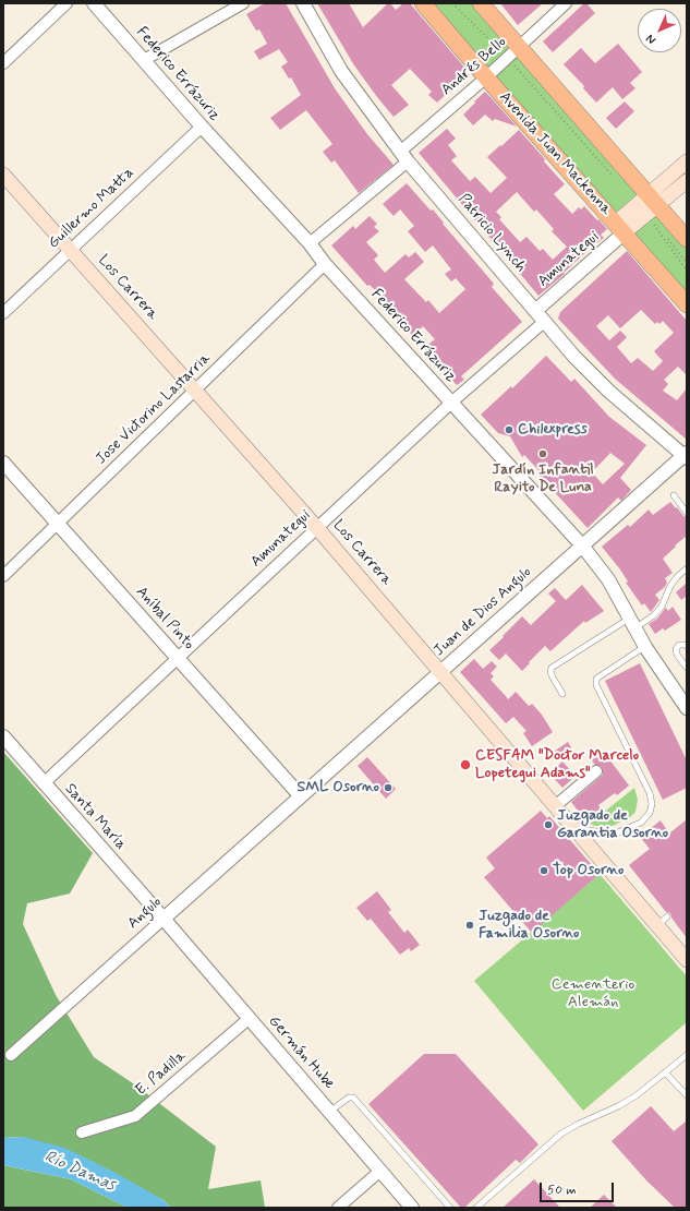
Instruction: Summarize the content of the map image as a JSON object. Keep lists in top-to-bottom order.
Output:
{
  "streets": {
    "main road": ["Avenida Juan Mackenna", "Los Carrera"],
    "street": [
      "Andrés Bello",
      "Federico Errázuriz",
      "Guillermo Matta",
      "Patricio Lynch",
      "Amunategui",
      "Jose Victorino Lastarria",
      "Juan de Dios Angulo",
      "Aníbal Pinto",
      "Santa María",
      "Angulo",
      "Germán Hube",
      "E. Padilla"
    ]
  },
  "crossings": [
    ["Andrés Bello", "Avenida Juan Mackenna"],
    ["Andrés Bello", "Patricio Lynch"],
    ["Federico Errázuriz", "Guillermo Matta"],
    ["Federico Errázuriz", "Amunategui"],
    ["Federico Errázuriz", "Jose Victorino Lastarria"],
    ["Federico Errázuriz", "Juan de Dios Angulo"],
    ["Avenida Juan Mackenna", "Amunategui"],
    ["Guillermo Matta", "Los Carrera"],
    ["Patricio Lynch", "Amunategui"],
    ["Patricio Lynch", "Juan de Dios Angulo"],
    ["Amunategui", "Los Carrera"],
    ["Amunategui", "Aníbal Pinto"],
    ["Amunategui", "Santa María"],
    ["Los Carrera", "Jose Victorino Lastarria"],
    ["Los Carrera", "Juan de Dios Angulo"],
    ["Jose Victorino Lastarria", "Aníbal Pinto"],
    ["Juan de Dios Angulo", "Aníbal Pinto"],
    ["Juan de Dios Angulo", "Angulo"],
    ["Aníbal Pinto", "Angulo"],
    ["Santa María", "Angulo"],
    ["Santa María", "Germán Hube"],
    ["Angulo", "Germán Hube"],
    ["Germán Hube", "E. Padilla"]
  ],
  "water": ["Río Damas"],
  "parks": ["Cementerio Alemán"],
  "places": [
    "Chilexpress",
    "Jardín Infantil Rayito De Luna",
    "CESFAM \"Doctor Marcelo Lopetegui Adams\"",
    "SML Osorno",
    "Juzgado de Garantia Osorno",
    "Top Osorno",
    "Juzgado de Familia Osorno"
  ],
  "scale_bar": "50 m",
  "north": "bottom left"
}
